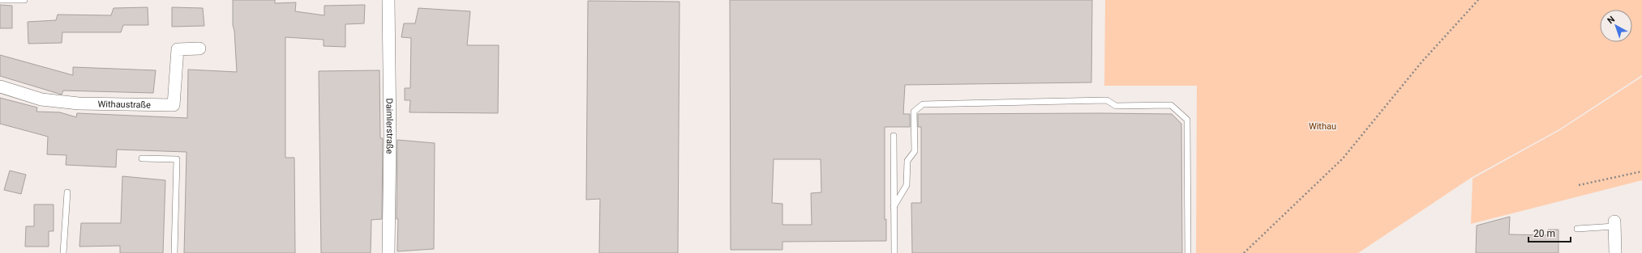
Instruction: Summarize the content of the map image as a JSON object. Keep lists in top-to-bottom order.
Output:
{
  "streets": {
    "street": ["Withaustraße", "Daimlerstraße"]
  },
  "parks": ["Withau"],
  "scale_bar": "20 m",
  "north": "top left"
}
